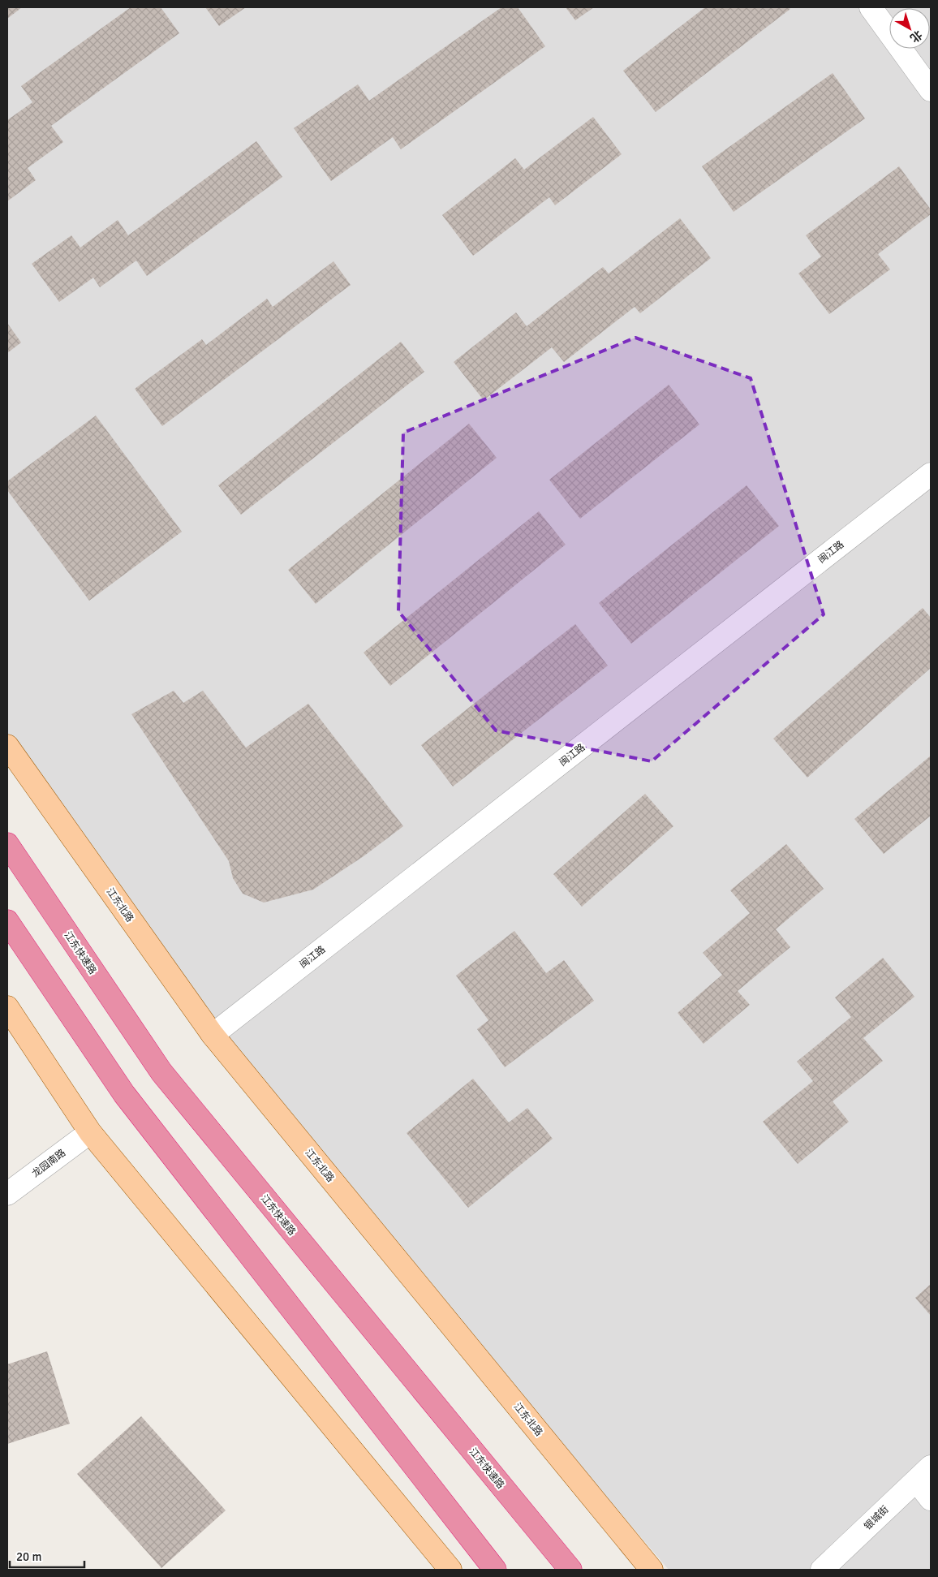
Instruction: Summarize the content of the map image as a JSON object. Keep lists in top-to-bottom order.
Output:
{
  "streets": {
    "highway": ["江东快速路"],
    "main road": ["江东北路"],
    "street": ["闽江路", "龙园南路", "银城街"]
  },
  "crossings": [
    ["闽江路", "江东北路"]
  ],
  "scale_bar": "20 m",
  "north": "bottom right"
}
